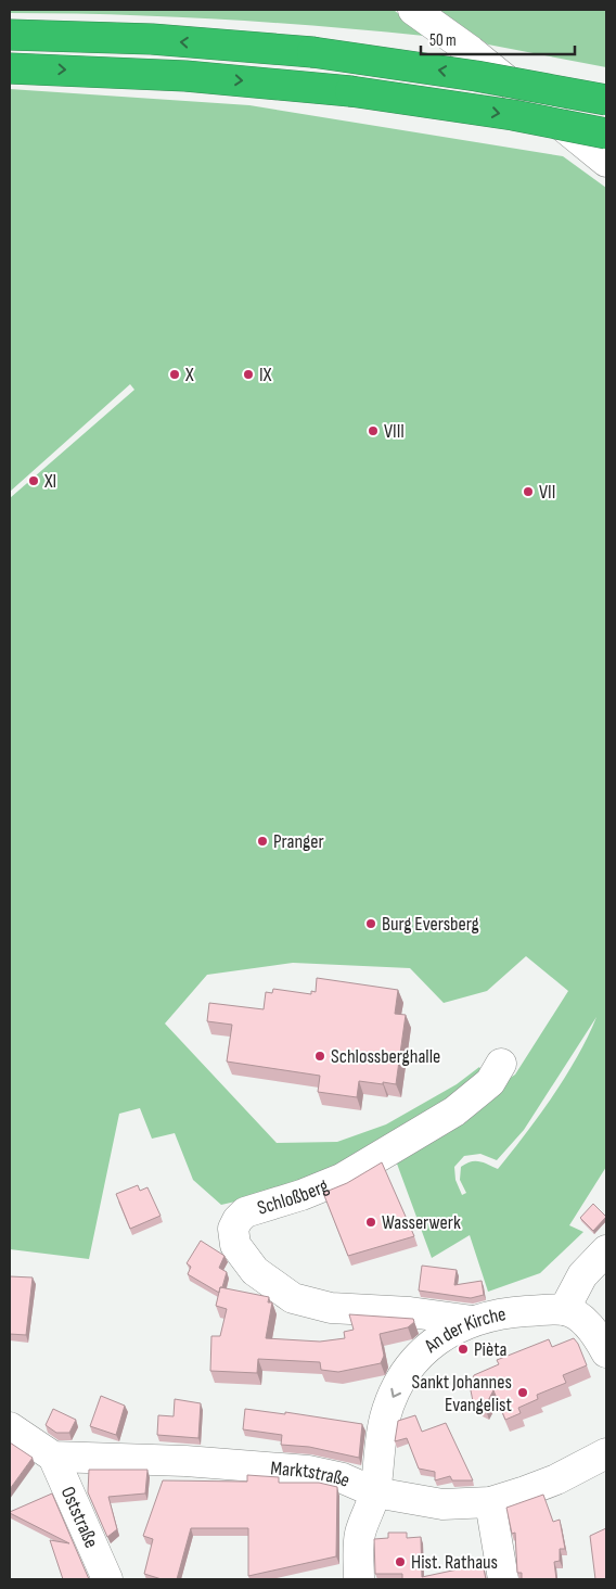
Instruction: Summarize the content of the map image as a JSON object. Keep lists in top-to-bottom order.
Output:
{
  "streets": {
    "street": [
      "Schloßberg",
      "An der Kirche",
      "Marktstraße",
      "Oststraße"
    ]
  },
  "crossings": [
    ["Schloßberg", "An der Kirche"],
    ["An der Kirche", "Marktstraße"],
    ["Marktstraße", "Oststraße"]
  ],
  "one_way": ["An der Kirche"],
  "places": [
    "X",
    "IX",
    "VIII",
    "XI",
    "VII",
    "Pranger",
    "Burg Eversberg",
    "Schlossberghalle",
    "Wasserwerk",
    "Pièta",
    "Sankt Johannes Evangelist",
    "Hist. Rathaus"
  ],
  "scale_bar": "50 m"
}
